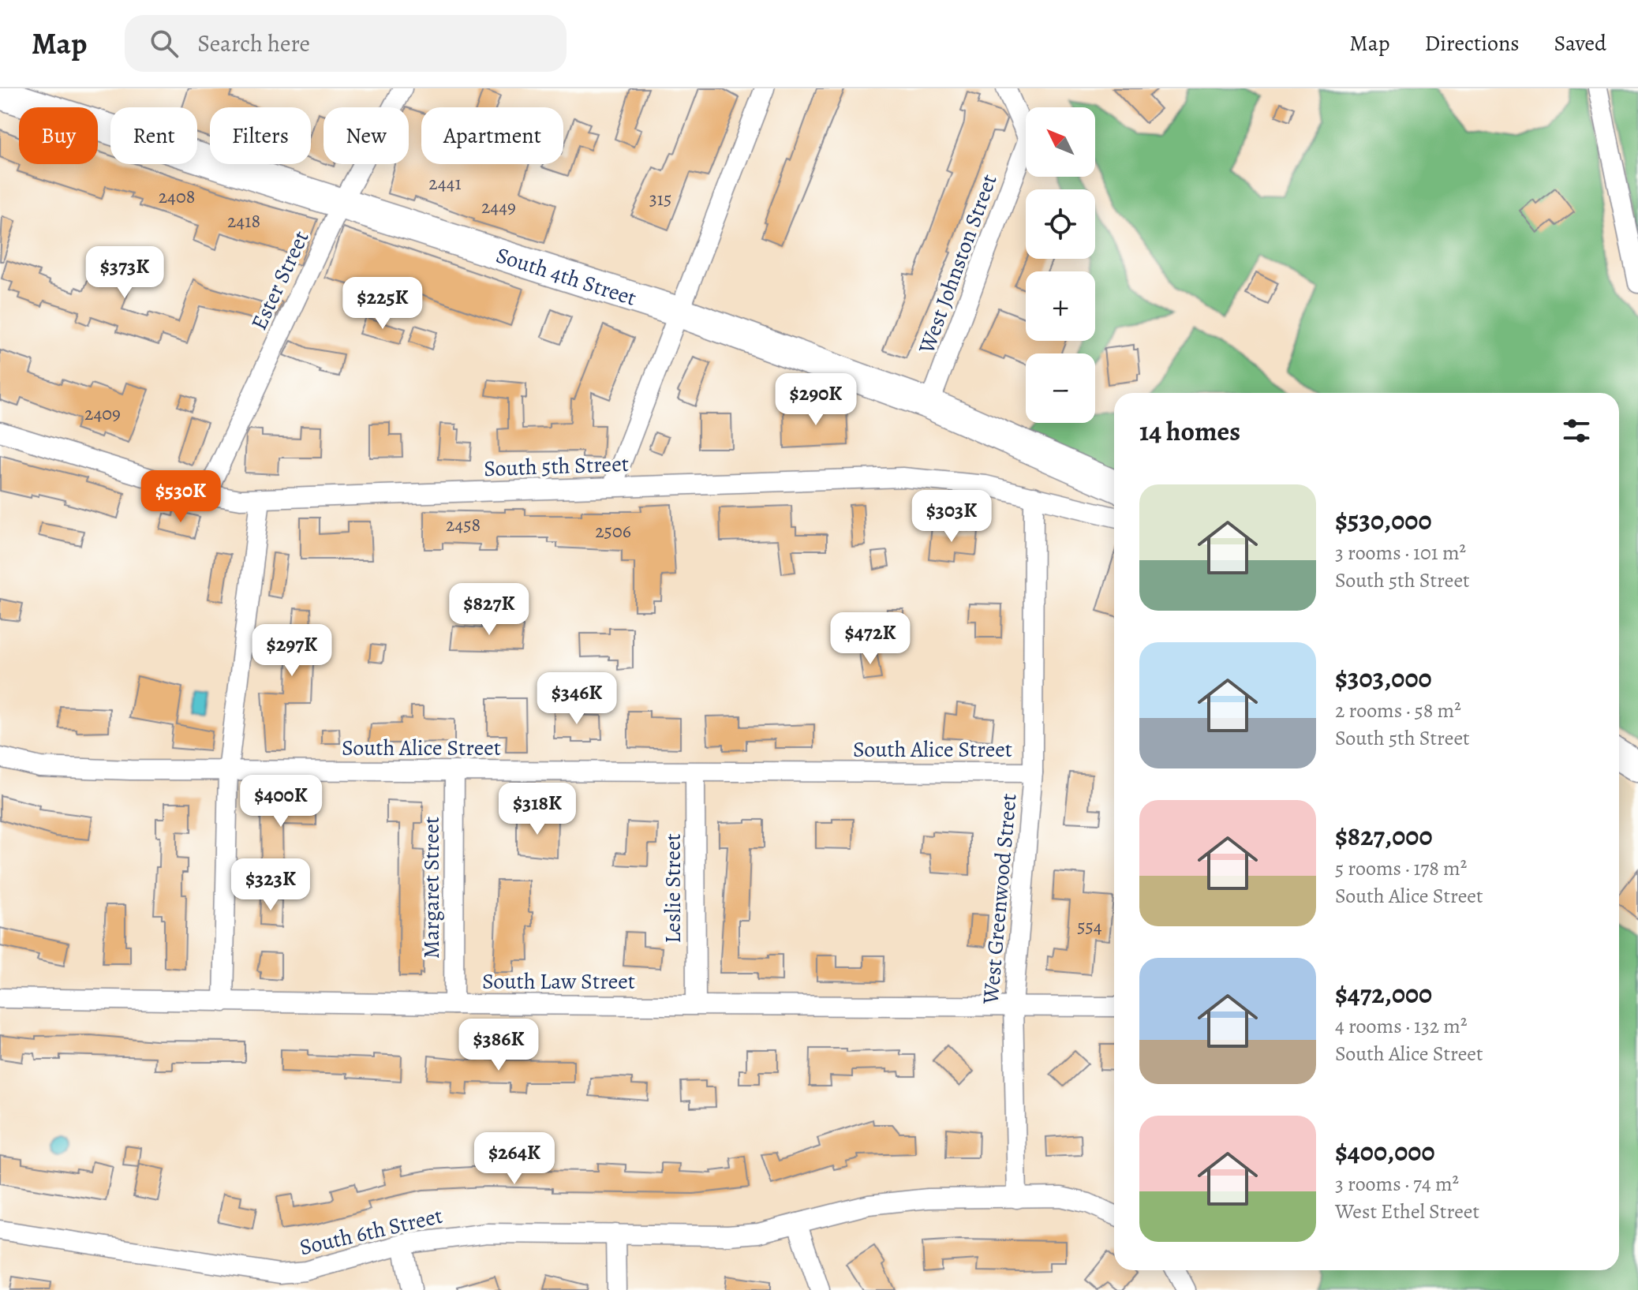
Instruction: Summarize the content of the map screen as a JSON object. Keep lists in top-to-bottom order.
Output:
{
  "streets": {
    "main road": ["South 4th Street"],
    "street": [
      "West Johnston Street",
      "Ester Street",
      "South 5th Street",
      "South Alice Street",
      "Margaret Street",
      "Leslie Street",
      "West Greenwood Street",
      "South Law Street",
      "South 6th Street"
    ]
  },
  "crossings": [
    ["West Johnston Street", "South 4th Street"],
    ["South 4th Street", "Ester Street"],
    ["Ester Street", "South 5th Street"],
    ["South 5th Street", "West Greenwood Street"],
    ["South Alice Street", "Margaret Street"],
    ["South Alice Street", "Leslie Street"],
    ["South Alice Street", "West Greenwood Street"],
    ["Margaret Street", "South Law Street"],
    ["Leslie Street", "South Law Street"],
    ["West Greenwood Street", "South Law Street"],
    ["West Greenwood Street", "South 6th Street"]
  ],
  "house_numbers": [
    "2441",
    "2408",
    "315",
    "2449",
    "2418",
    "2409",
    "2458",
    "2506",
    "554"
  ],
  "north": "top left",
  "page": {
    "header": "Map",
    "search": "Search here",
    "nav": ["Map", "Directions", "Saved"],
    "map_buttons": ["+", "−"],
    "chip": [
      "Buy",
      "Rent",
      "Filters",
      "New",
      "Apartment"
    ],
    "price": [
      "$373K",
      "$225K",
      "$290K",
      "$530K",
      "$303K",
      "$827K",
      "$472K",
      "$297K",
      "$346K",
      "$400K",
      "$318K",
      "$323K",
      "$386K",
      "$264K"
    ],
    "heading": "14 homes",
    "list": [
      {
        "name": "$530,000",
        "note": "3 rooms · 101 m² · South 5th Street"
      },
      {
        "name": "$303,000",
        "note": "2 rooms · 58 m² · South 5th Street"
      },
      {
        "name": "$827,000",
        "note": "5 rooms · 178 m² · South Alice Street"
      },
      {
        "name": "$472,000",
        "note": "4 rooms · 132 m² · South Alice Street"
      },
      {
        "name": "$400,000",
        "note": "3 rooms · 74 m² · West Ethel Street"
      }
    ]
  }
}
